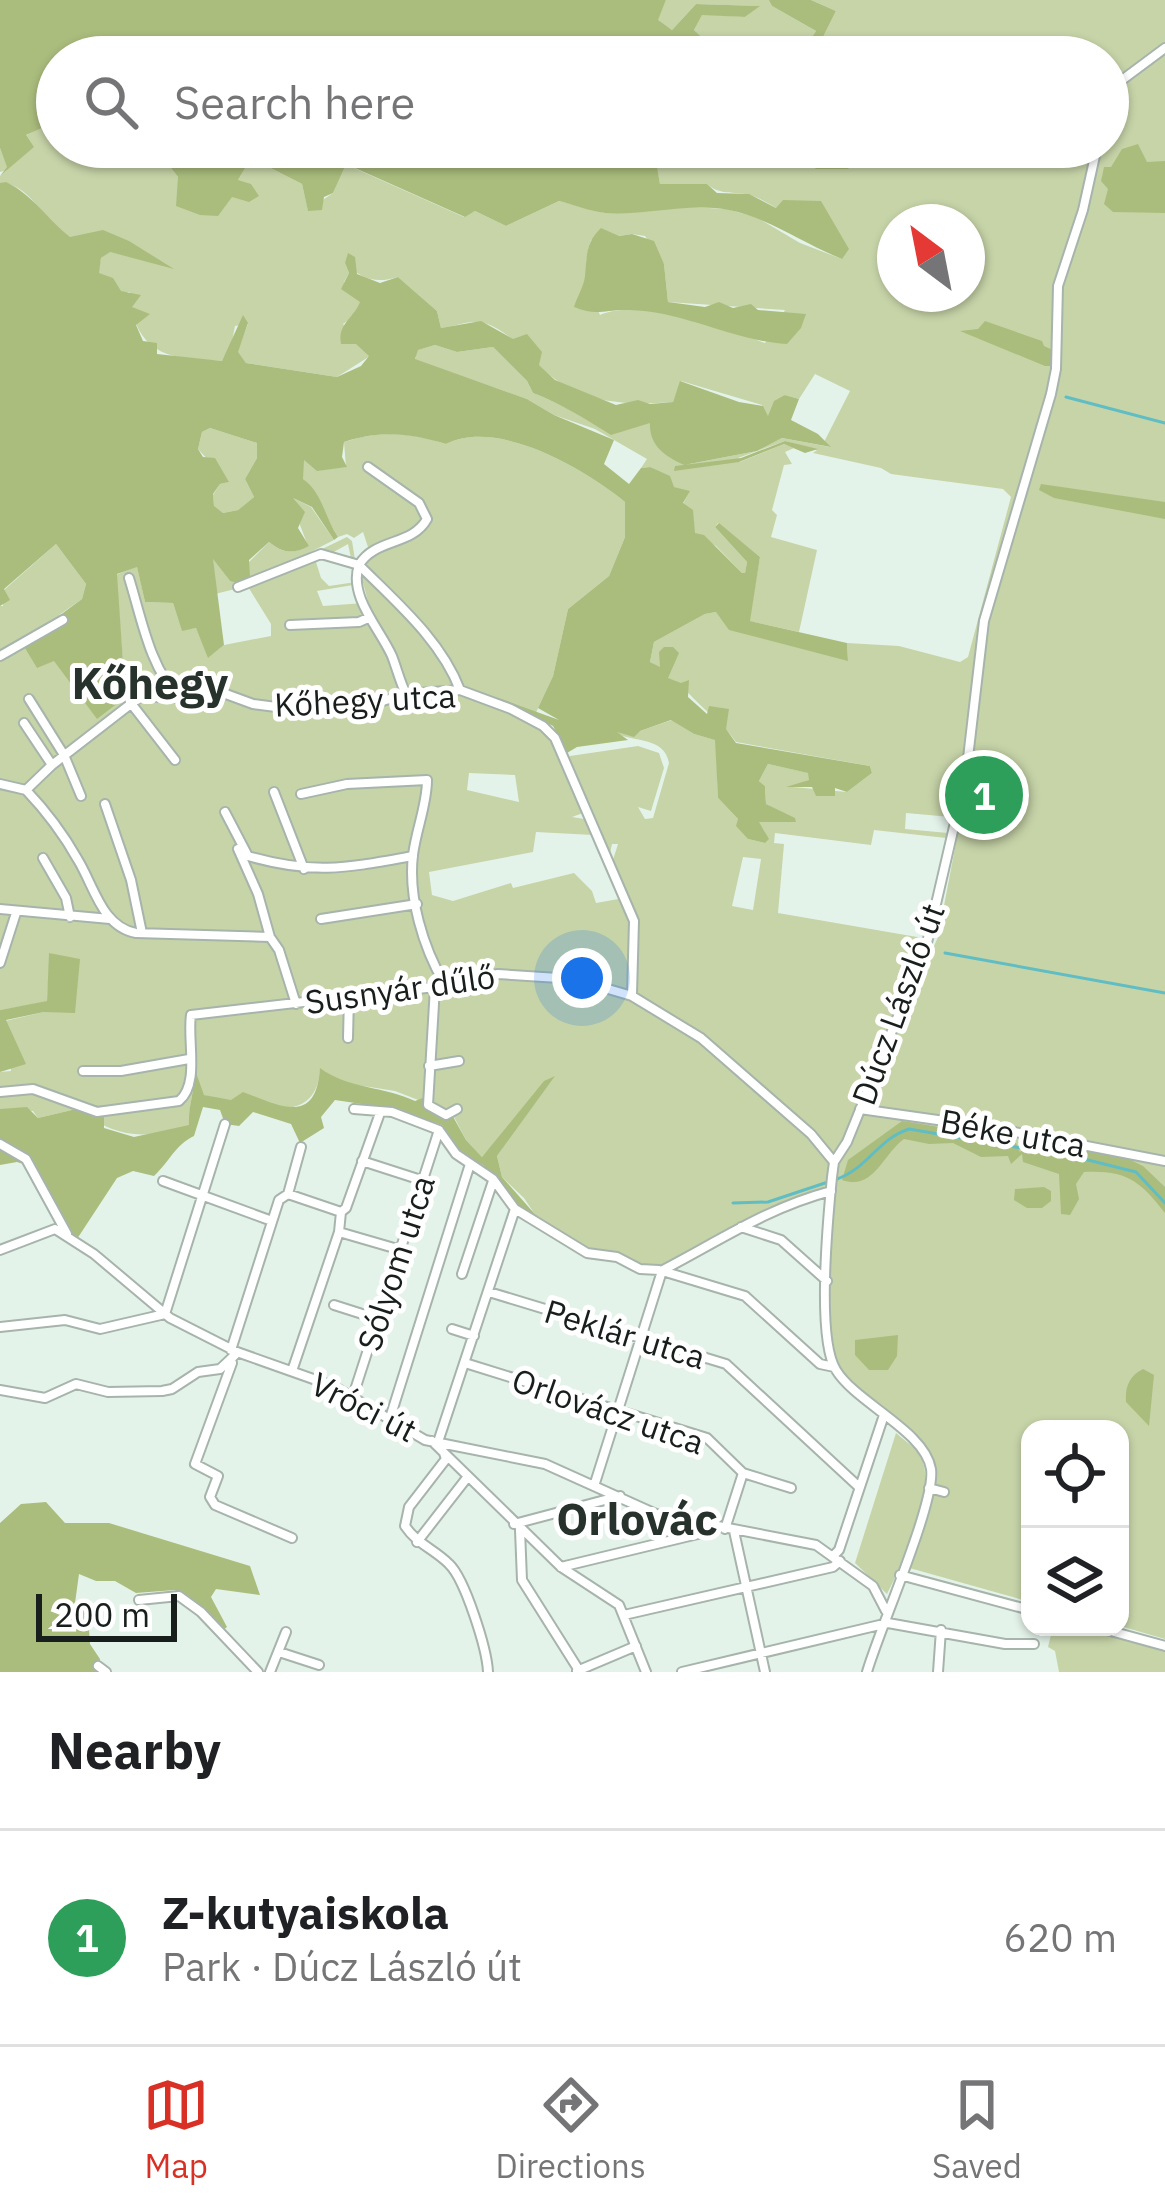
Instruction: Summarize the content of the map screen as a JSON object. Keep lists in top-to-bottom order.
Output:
{
  "streets": {
    "street": [
      "Kőhegy utca",
      "Susnyár dűlő",
      "Dúcz László út",
      "Béke utca",
      "Sólyom utca",
      "Peklár utca",
      "Vróci út",
      "Orlovácz utca"
    ]
  },
  "crossings": [
    ["Kőhegy utca", "Susnyár dűlő"],
    ["Susnyár dűlő", "Dúcz László út"],
    ["Dúcz László út", "Béke utca"],
    ["Sólyom utca", "Vróci út"],
    ["Vróci út", "Orlovácz utca"]
  ],
  "districts": ["Kőhegy", "Orlovác"],
  "scale_bar": "200 m",
  "north": "top left",
  "page": {
    "search": "Search here",
    "pins": "1",
    "scale": "200 m",
    "heading": "Nearby",
    "list": [
      {
        "mark": "1",
        "name": "Z-kutyaiskola",
        "note": "Park · Dúcz László út",
        "value": "620 m"
      }
    ],
    "nav": ["Map", "Directions", "Saved"]
  }
}
